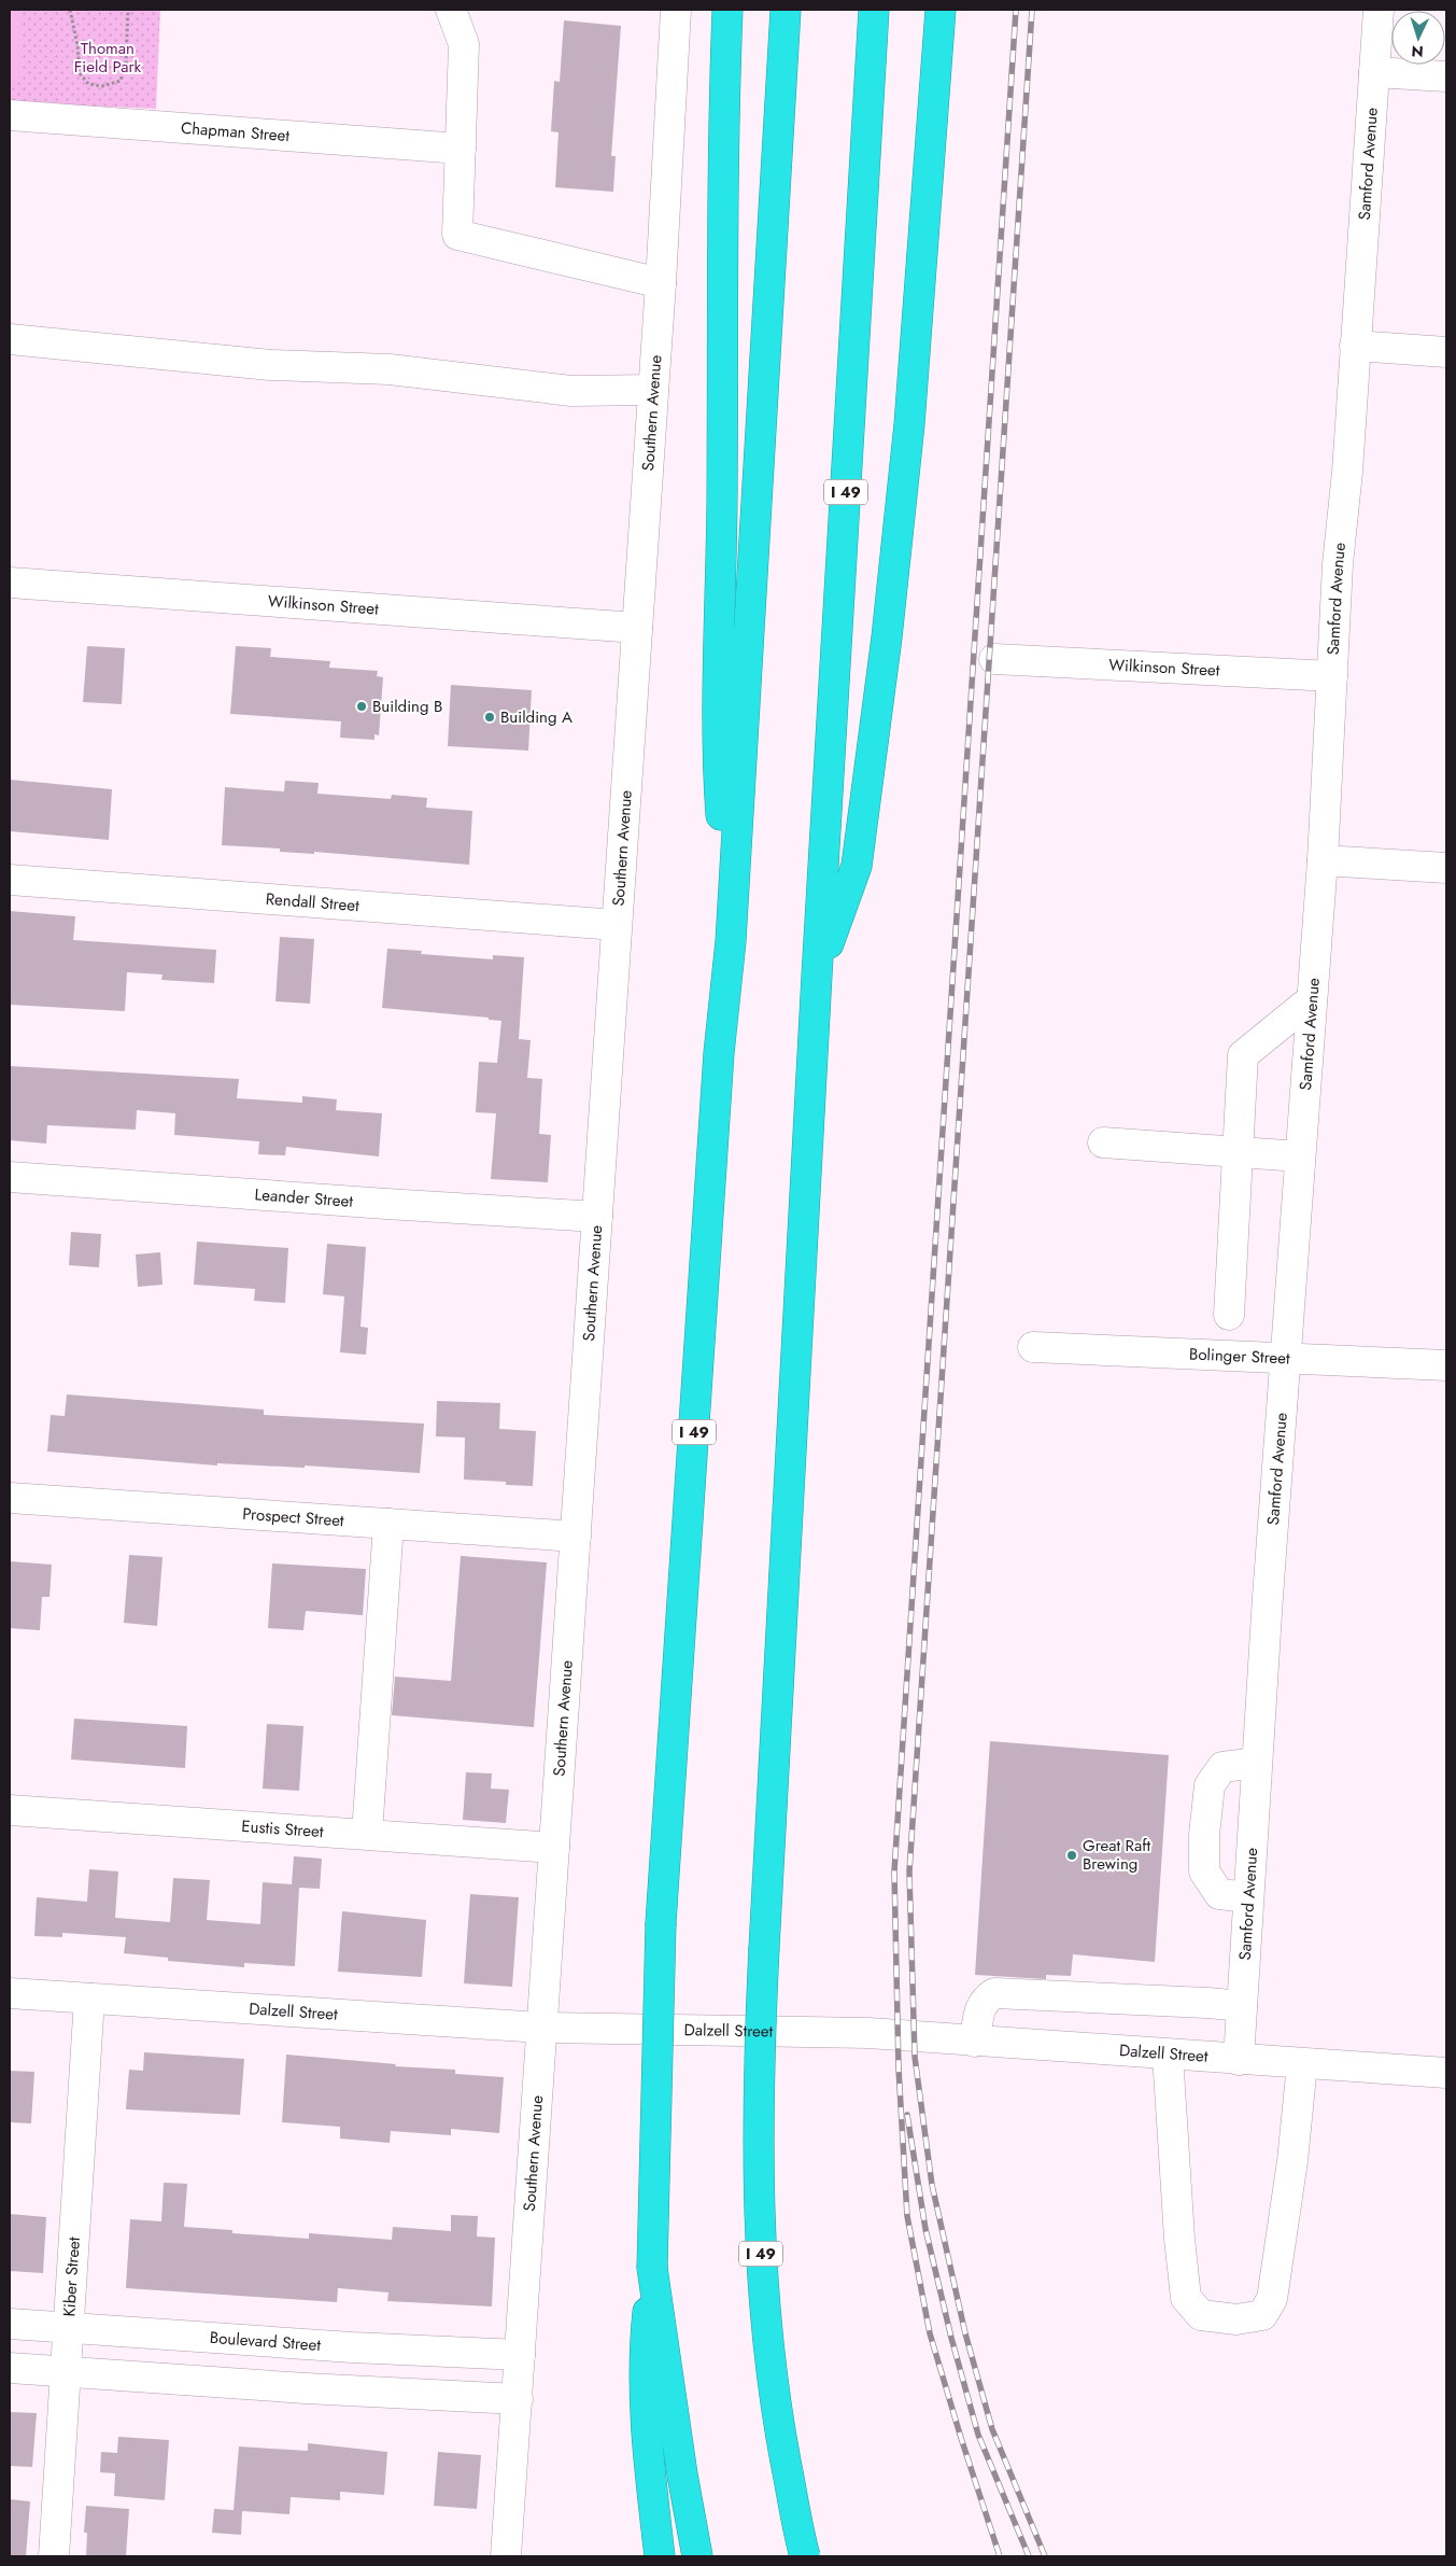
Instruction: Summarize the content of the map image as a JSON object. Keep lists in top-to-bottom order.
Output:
{
  "streets": {
    "highway": ["I 49"],
    "street": [
      "Chapman Street",
      "Samford Avenue",
      "Southern Avenue",
      "Wilkinson Street",
      "Rendall Street",
      "Leander Street",
      "Bolinger Street",
      "Prospect Street",
      "Eustis Street",
      "Dalzell Street",
      "Kiber Street",
      "Boulevard Street"
    ]
  },
  "crossings": [
    ["Samford Avenue", "Wilkinson Street"],
    ["Samford Avenue", "Bolinger Street"],
    ["Samford Avenue", "Dalzell Street"],
    ["Southern Avenue", "Wilkinson Street"],
    ["Southern Avenue", "Rendall Street"],
    ["Southern Avenue", "Leander Street"],
    ["Southern Avenue", "Prospect Street"],
    ["Southern Avenue", "Eustis Street"],
    ["Southern Avenue", "Dalzell Street"],
    ["Southern Avenue", "Boulevard Street"],
    ["Dalzell Street", "Kiber Street"],
    ["Kiber Street", "Boulevard Street"]
  ],
  "parks": ["Thoman Field Park"],
  "places": ["Building B", "Building A", "Great Raft Brewing"],
  "north": "bottom"
}
